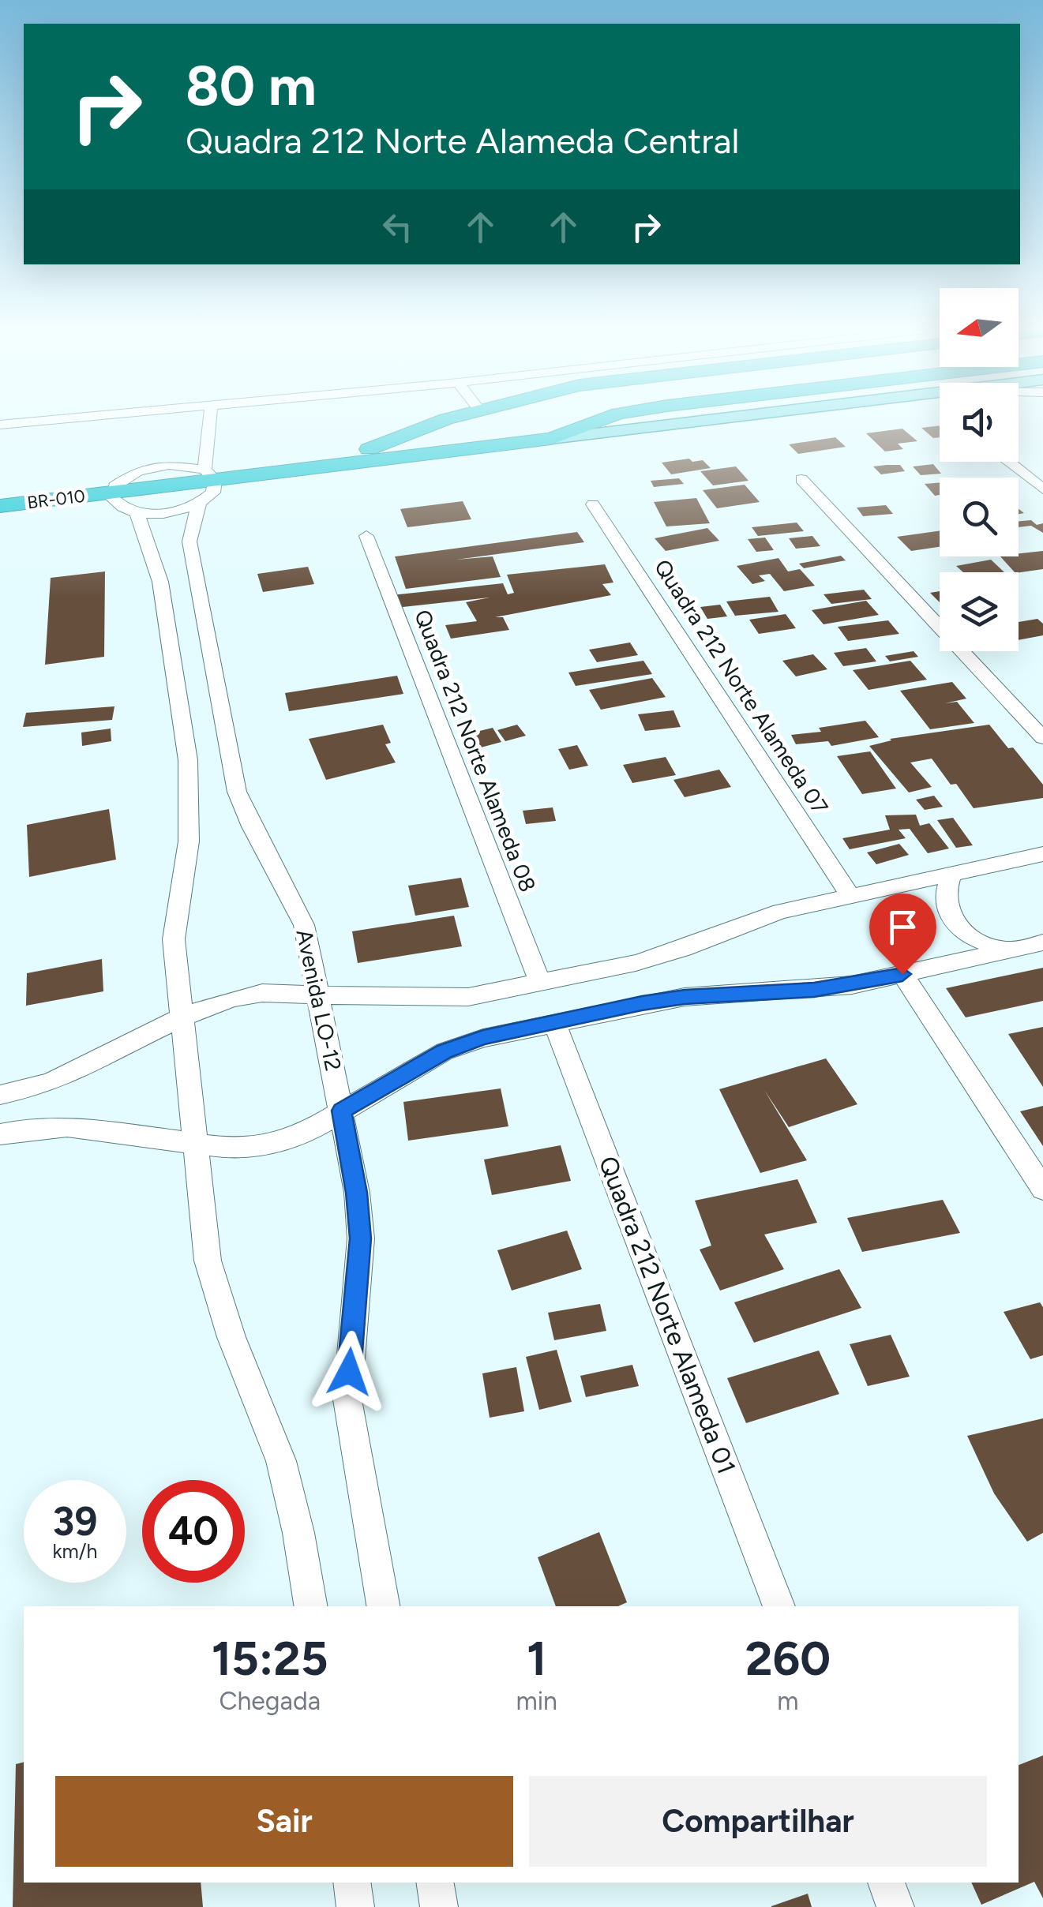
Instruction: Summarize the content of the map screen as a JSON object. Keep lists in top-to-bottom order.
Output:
{
  "streets": {
    "highway": ["BR-010"],
    "street": [
      "Quadra 212 Norte Alameda 07",
      "Quadra 212 Norte Alameda 08",
      "Avenida LO-12",
      "Quadra 212 Norte Alameda 01"
    ]
  },
  "crossings": [
    ["BR-010", "Avenida LO-12"]
  ],
  "north": "left",
  "page": {
    "turn": ["80 m", "Quadra 212 Norte Alameda Central"],
    "speed": "39 km/h",
    "limit": "40",
    "eta": [
      "15:25",
      "Chegada",
      "1",
      "min",
      "260",
      "m"
    ],
    "buttons": ["Sair", "Compartilhar"]
  }
}
